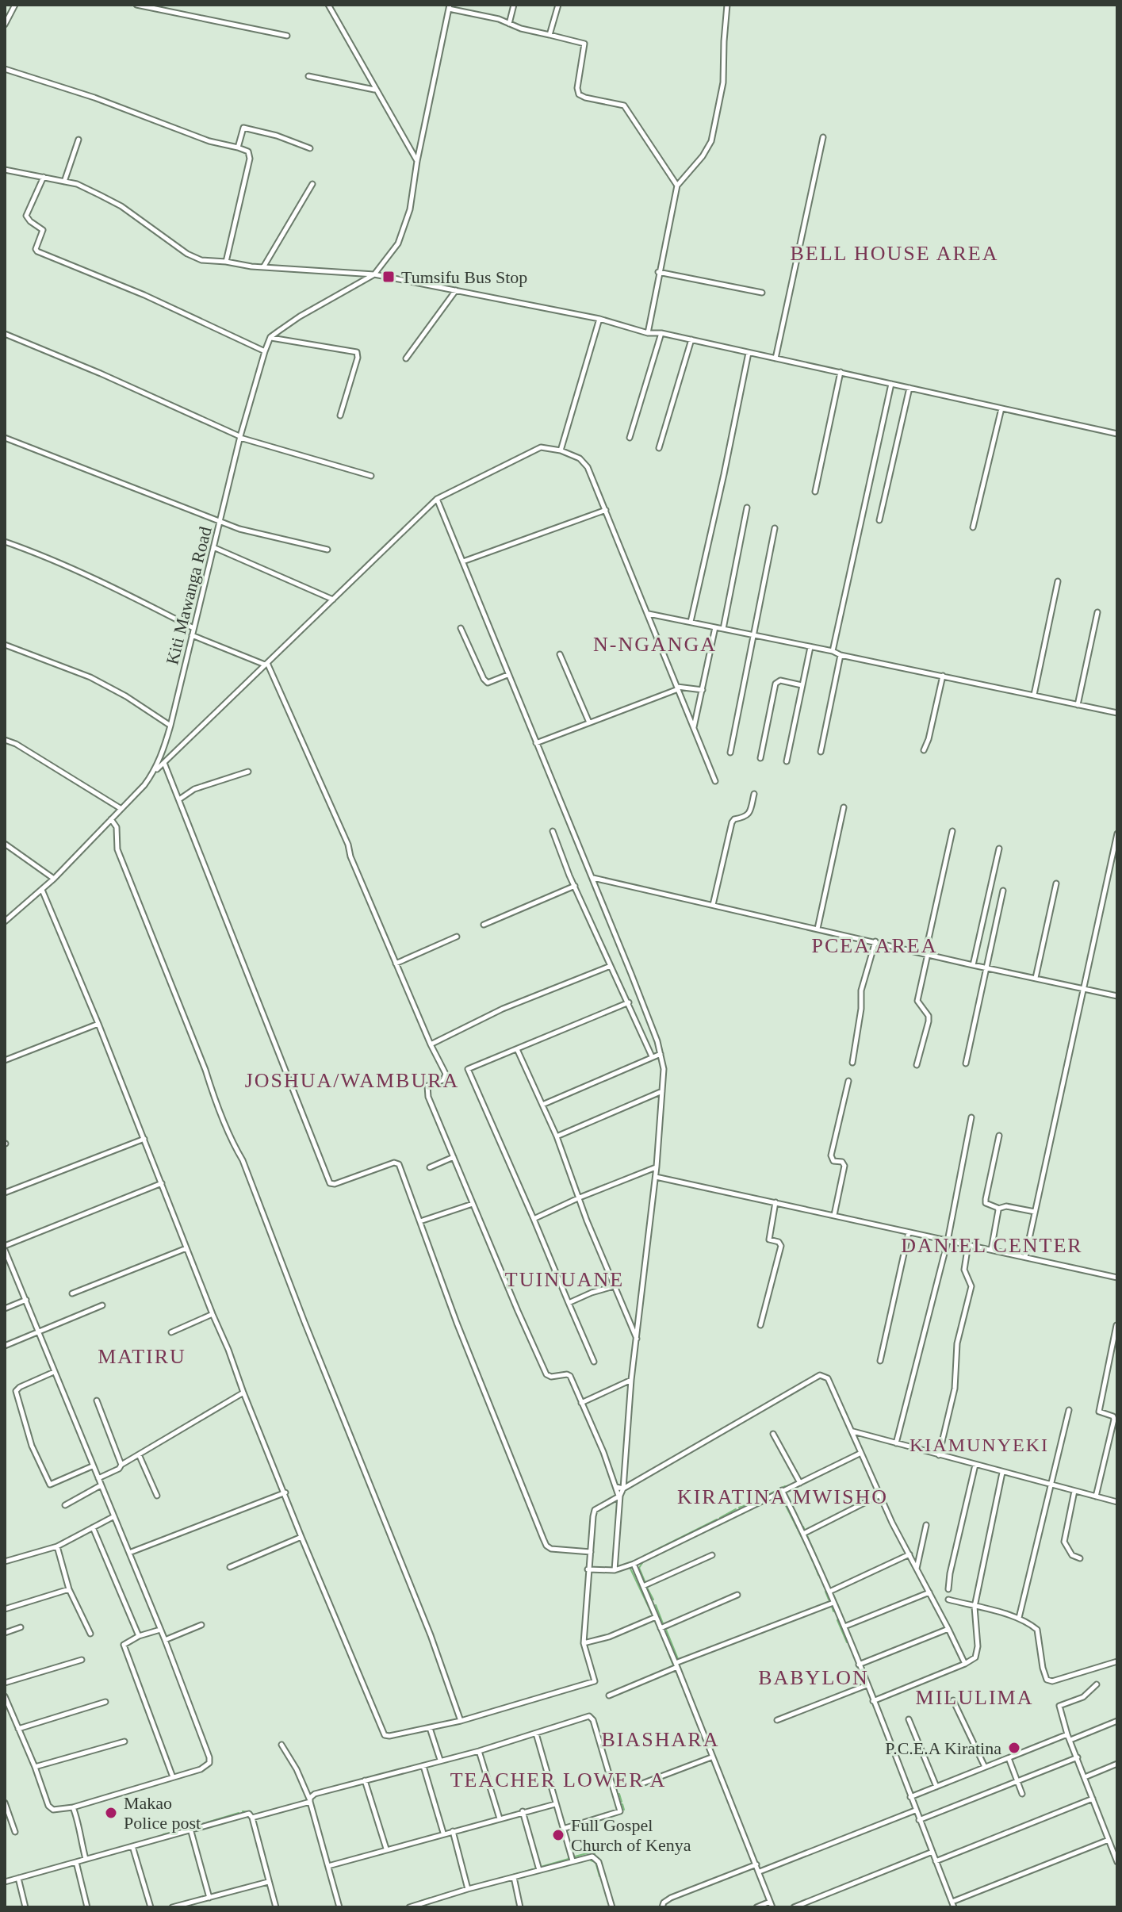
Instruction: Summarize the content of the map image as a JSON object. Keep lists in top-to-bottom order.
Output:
{
  "streets": {
    "street": ["Kiti Mawanga Road"]
  },
  "districts": [
    "BELL HOUSE AREA",
    "N-NGANGA",
    "PCEA AREA",
    "JOSHUA/WAMBURA",
    "DANIEL CENTER",
    "TUINUANE",
    "MATIRU",
    "KIAMUNYEKI",
    "KIRATINA MWISHO",
    "BABYLON",
    "MILULIMA",
    "BIASHARA",
    "TEACHER LOWER A"
  ],
  "places": {
    "transit": ["Tumsifu Bus Stop"],
    "other": ["P.C.E.A Kiratina", "Makao Police post", "Full Gospel Church of Kenya"]
  }
}
